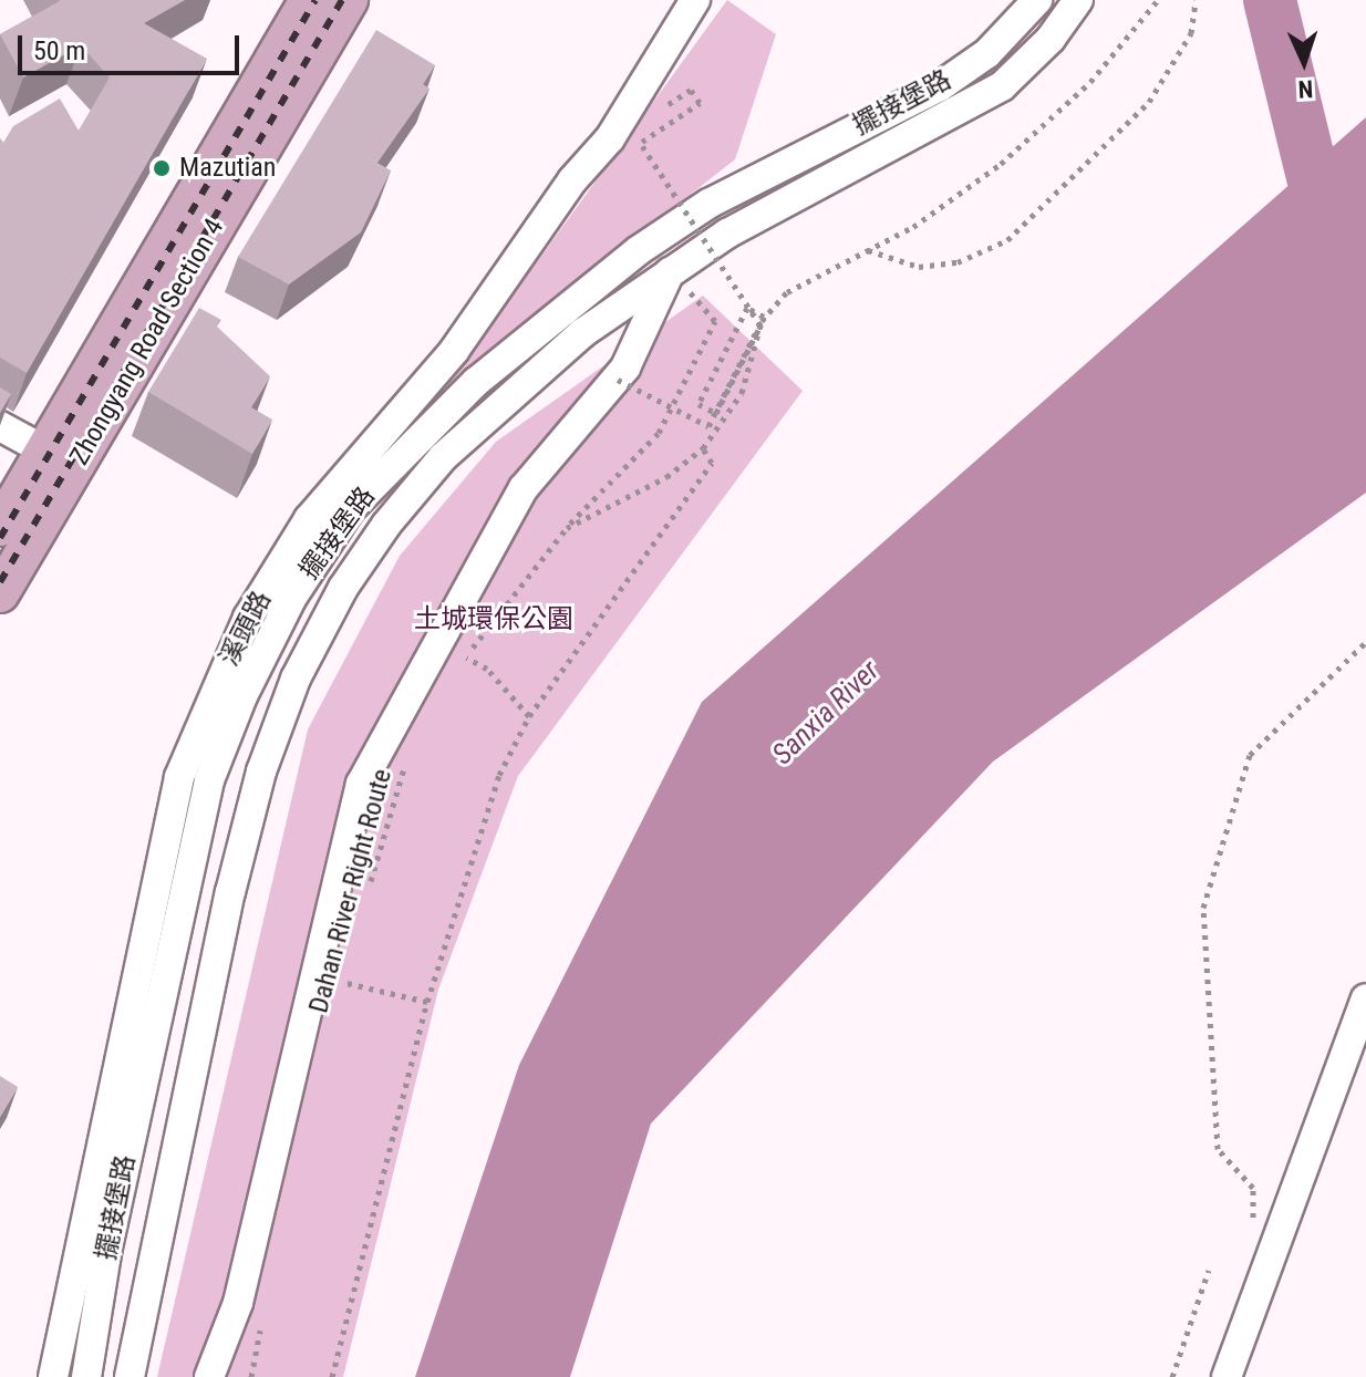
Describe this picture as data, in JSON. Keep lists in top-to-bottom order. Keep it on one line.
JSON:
{"streets":{"main road":["Zhongyang Road Section 4"],"street":["擺接堡路","溪頭路"],"path":["Dahan River Right Route"]},"water":["Sanxia River"],"parks":["土城環保公園"],"places":["Mazutian"],"scale_bar":"50 m","north":"bottom"}
